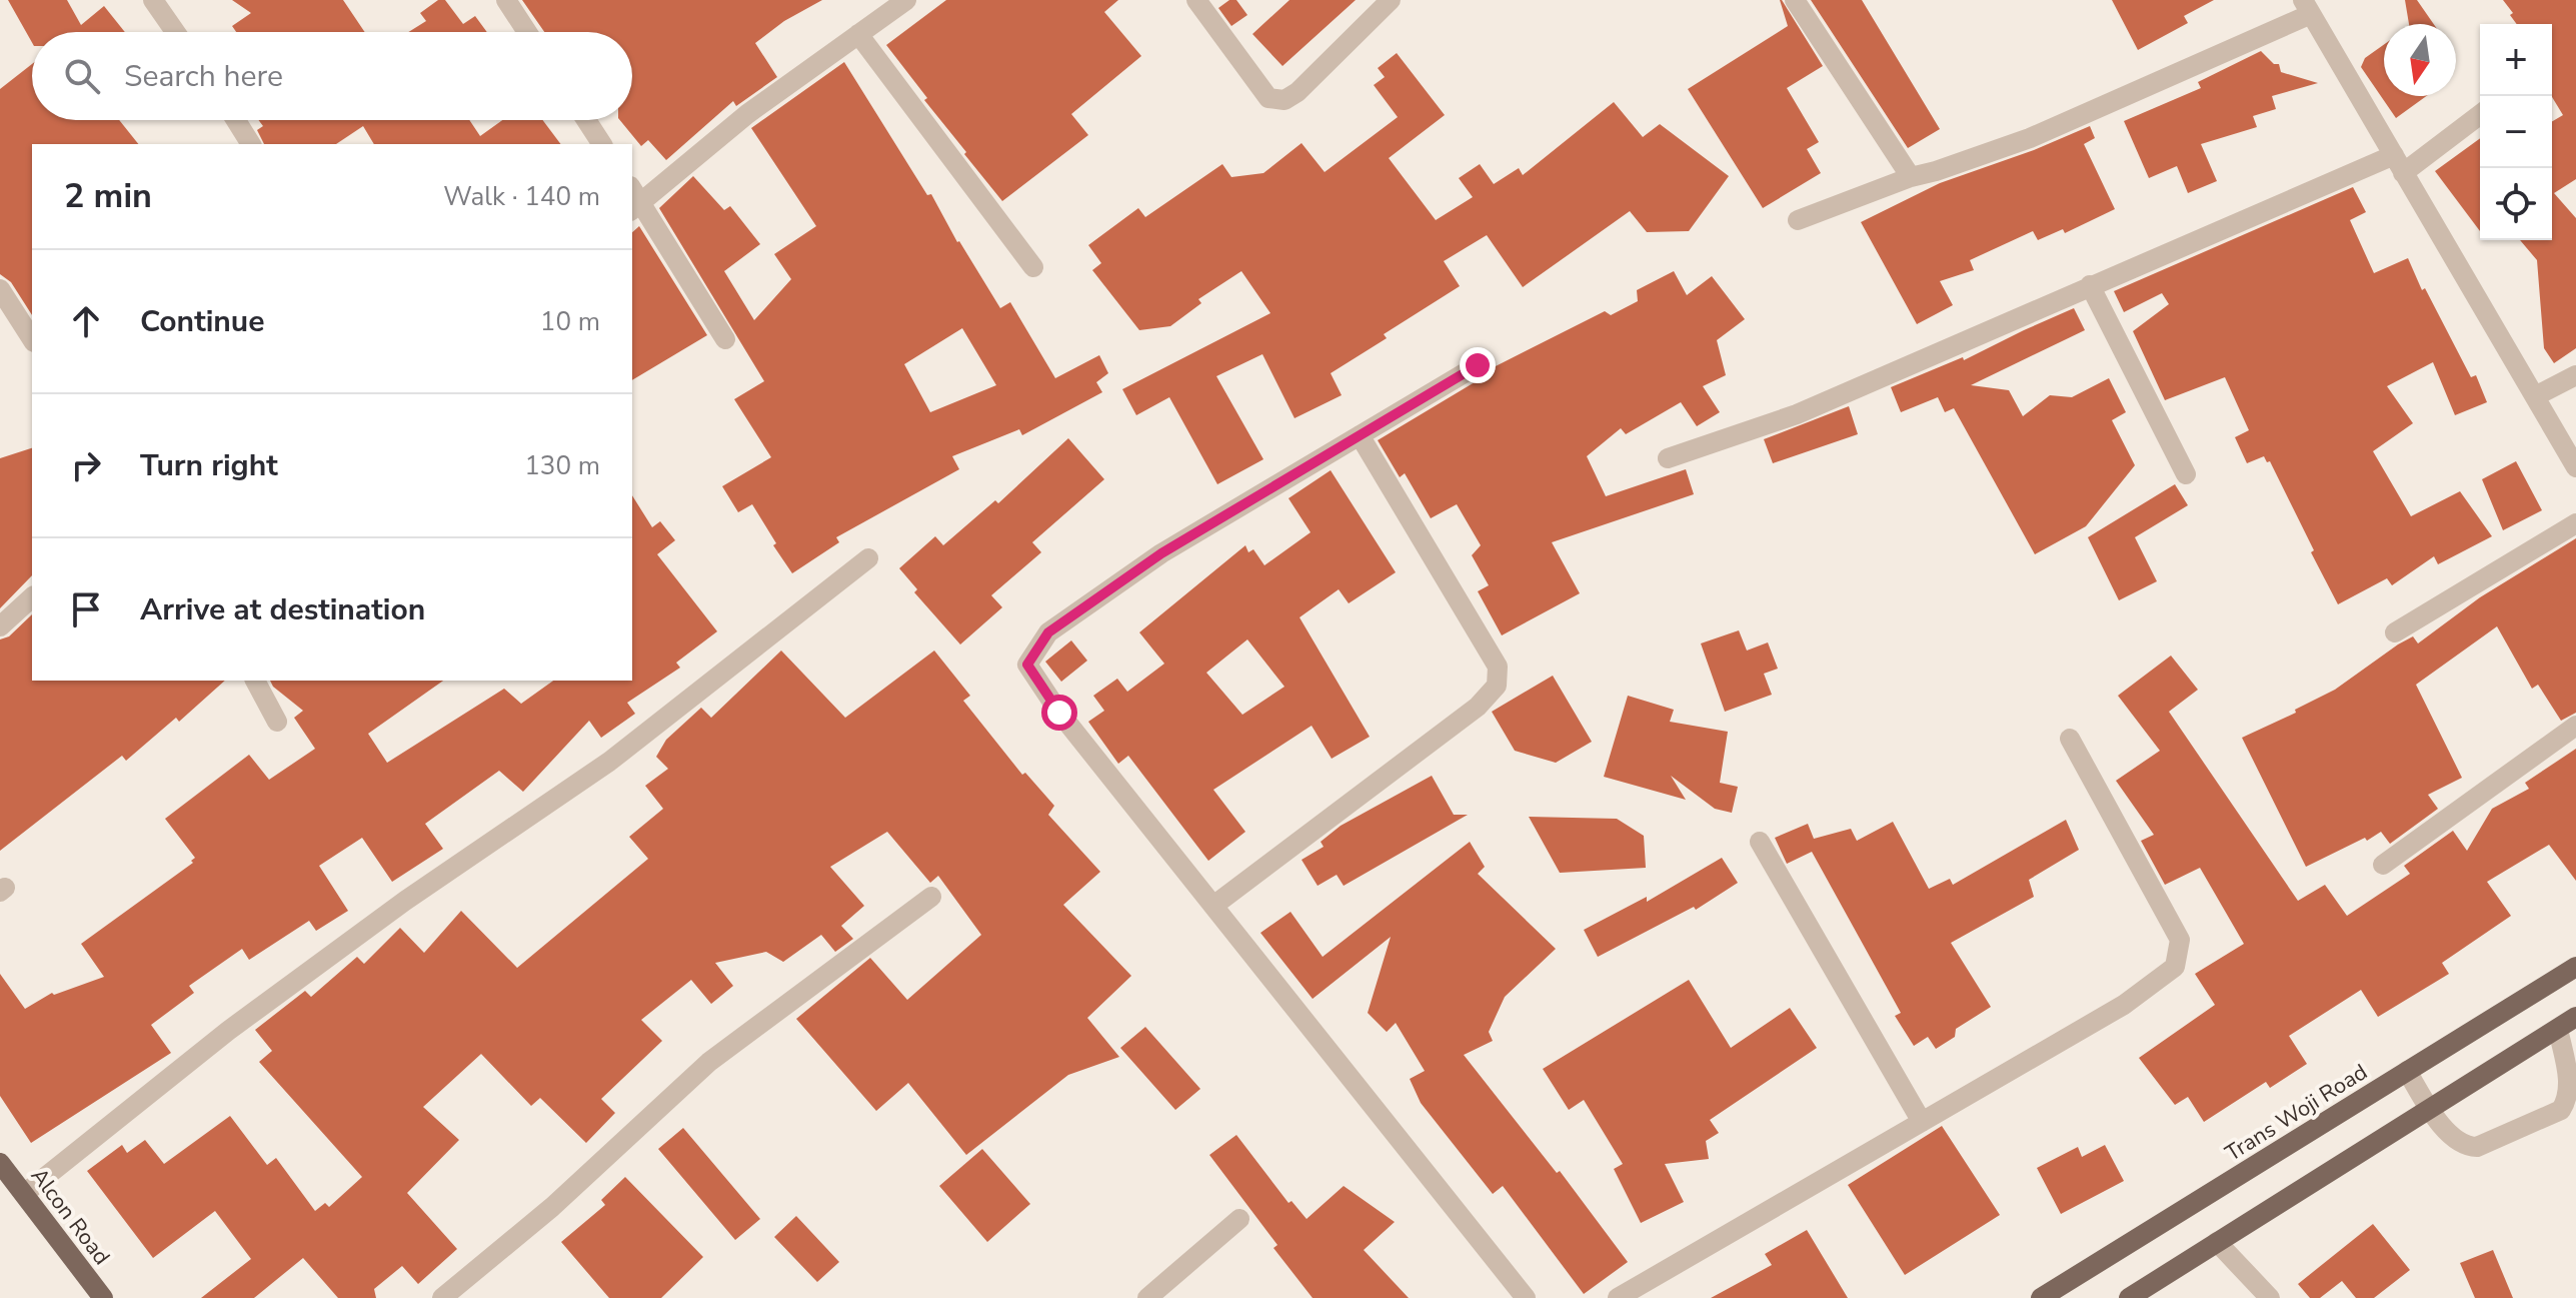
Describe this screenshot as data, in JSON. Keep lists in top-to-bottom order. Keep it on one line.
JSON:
{"streets":{"main road":["Trans Woji Road","Alcon Road"]},"north":"bottom","page":{"map_buttons":["+","−"],"search":"Search here","heading":["2 min","Walk · 140 m"],"list":[["Continue","10 m"],["Turn right","130 m"],"Arrive at destination"]}}
